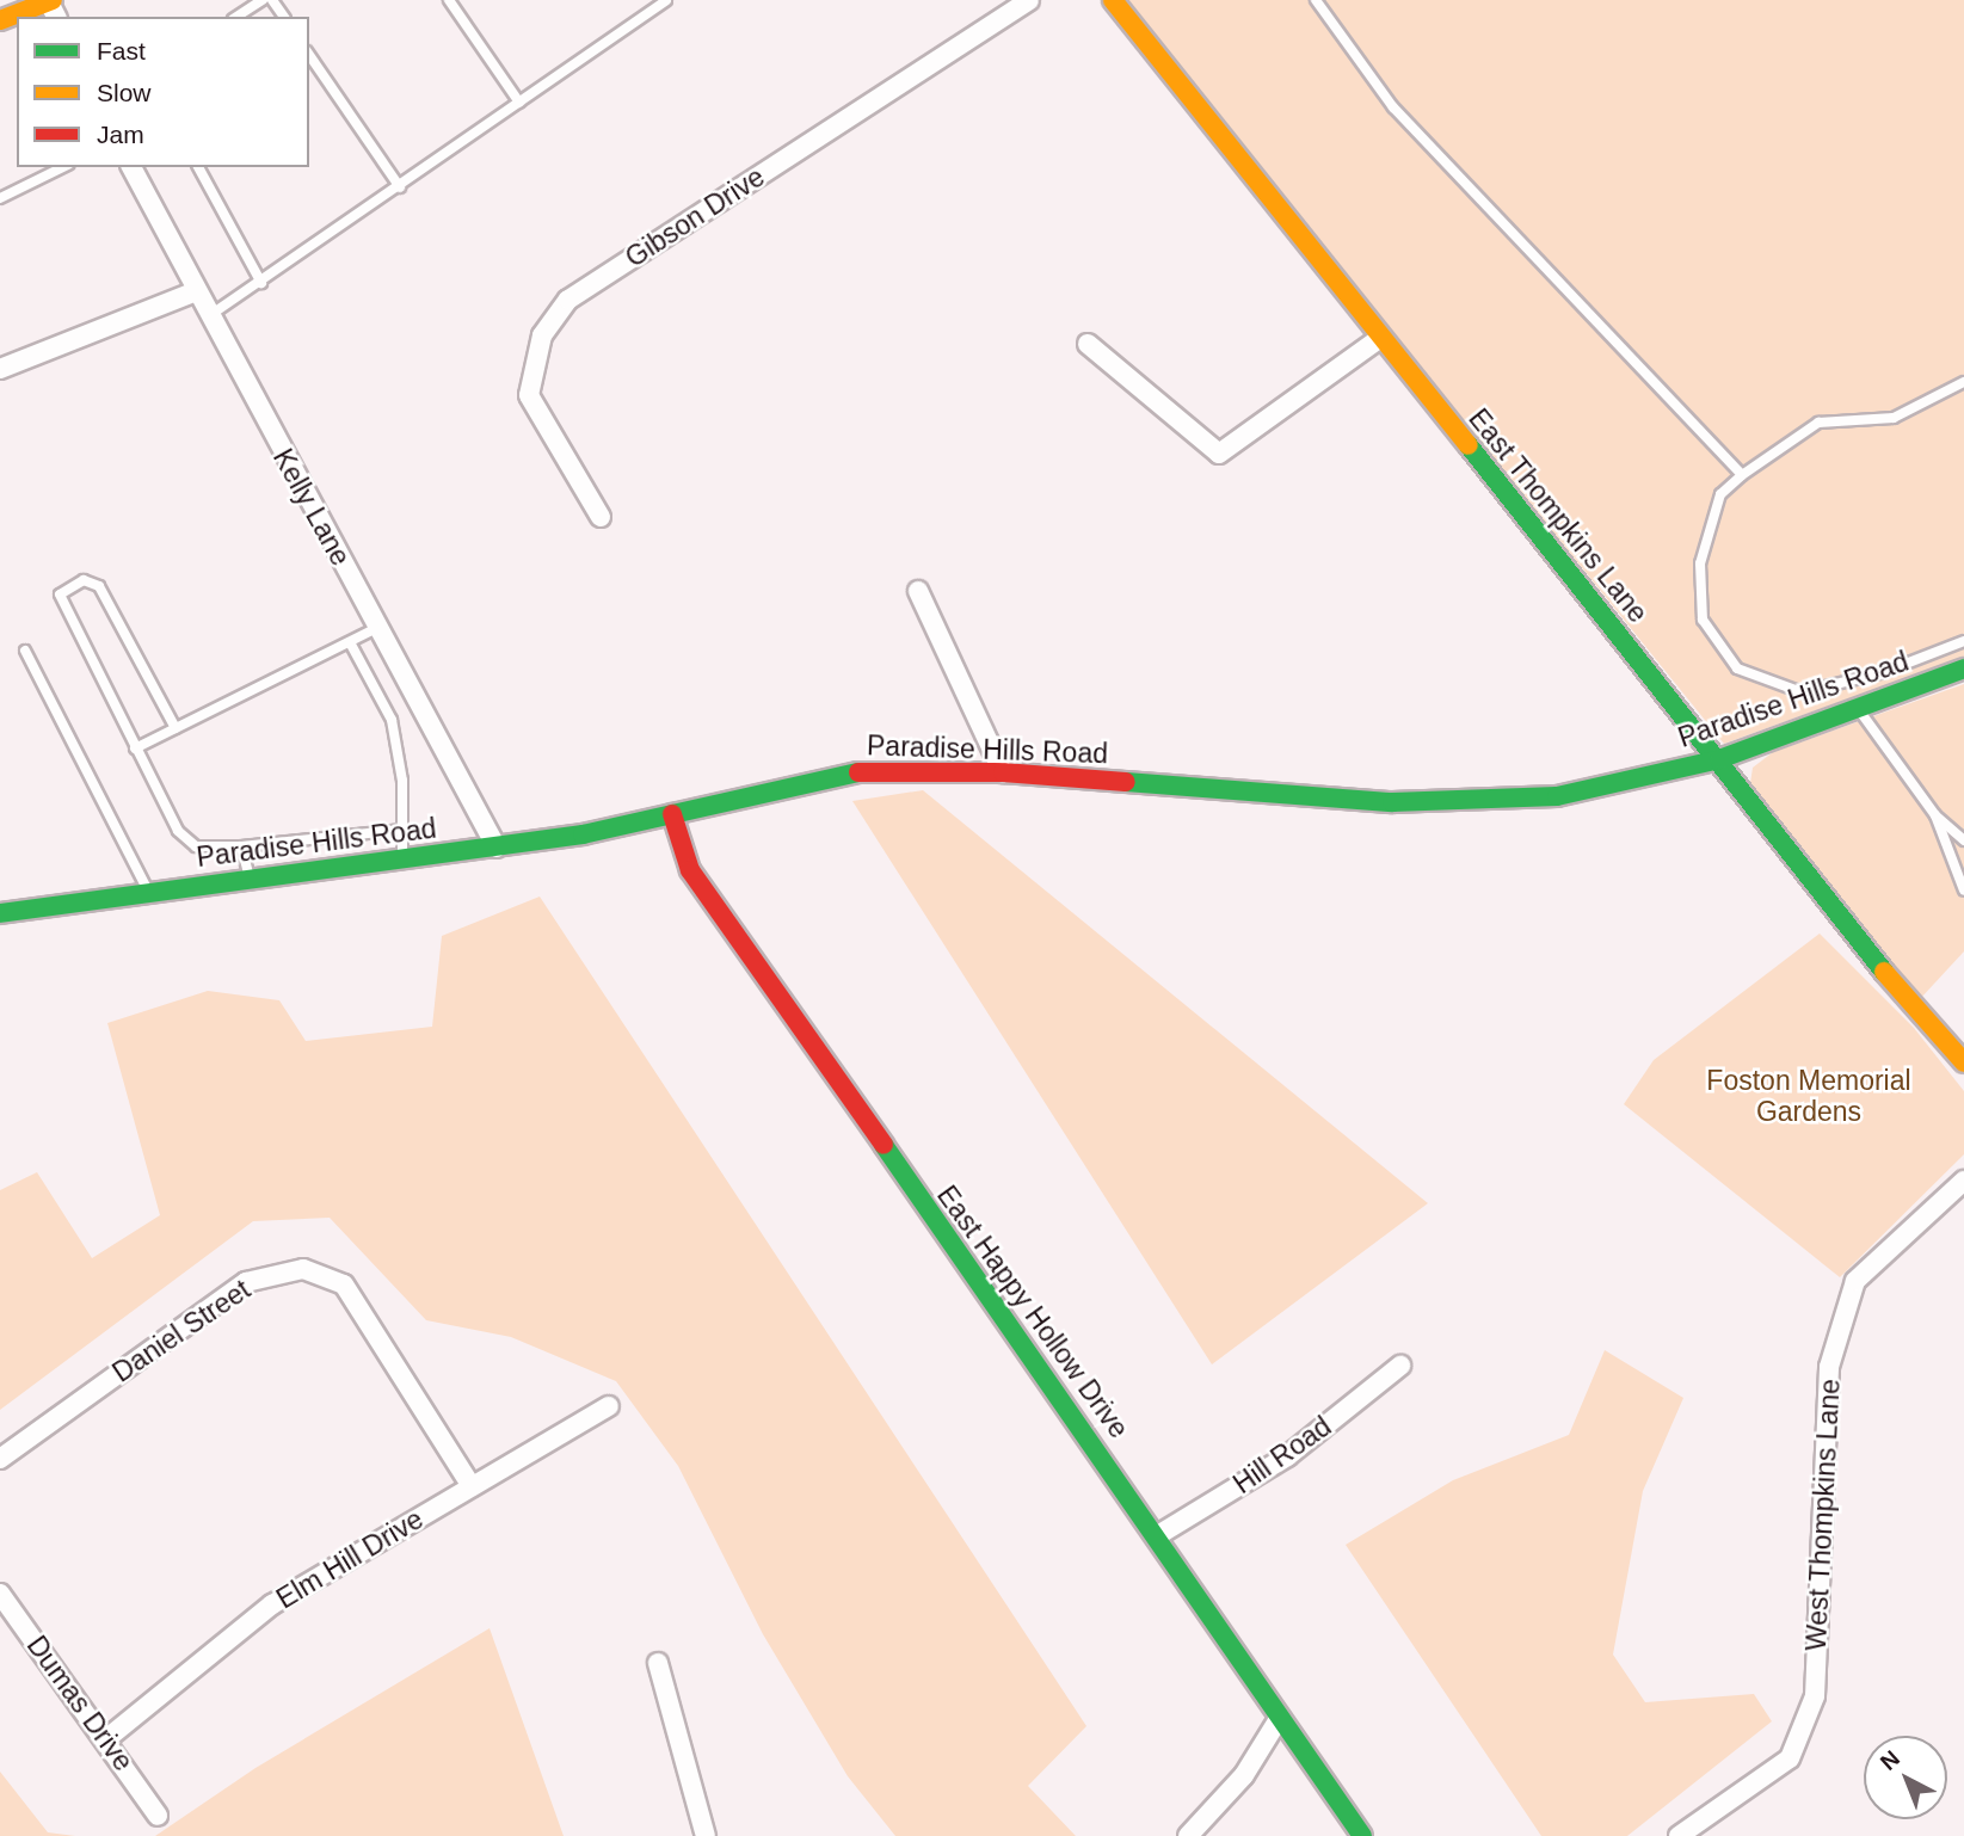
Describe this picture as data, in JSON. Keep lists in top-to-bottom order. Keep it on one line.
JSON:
{"streets":{"street":["Gibson Drive","Kelly Lane","East Thompkins Lane","Paradise Hills Road","East Happy Hollow Drive","Daniel Street","Hill Road","West Thompkins Lane","Elm Hill Drive","Dumas Drive"]},"crossings":[["Kelly Lane","Paradise Hills Road"],["East Thompkins Lane","Paradise Hills Road"],["Paradise Hills Road","East Happy Hollow Drive"],["East Happy Hollow Drive","Hill Road"],["Daniel Street","Elm Hill Drive"],["Elm Hill Drive","Dumas Drive"]],"parks":["Foston Memorial Gardens"],"legend":["Fast","Slow","Jam"],"north":"top left"}
